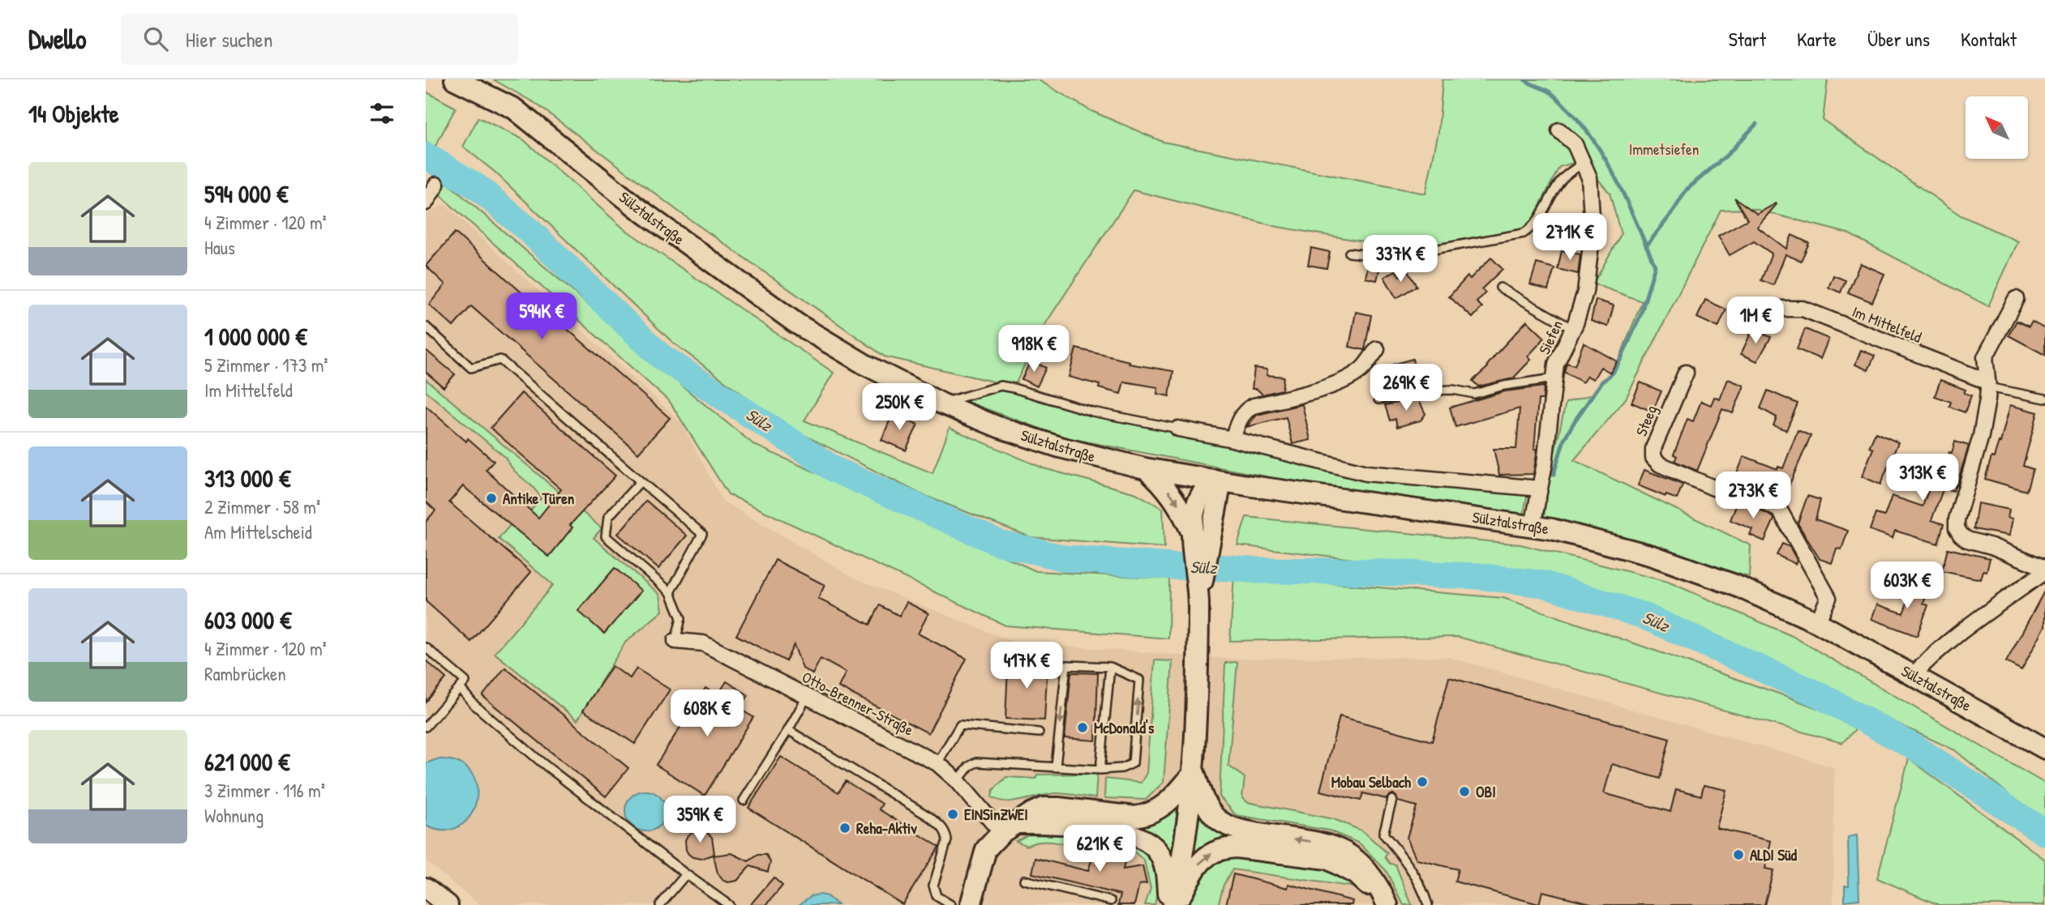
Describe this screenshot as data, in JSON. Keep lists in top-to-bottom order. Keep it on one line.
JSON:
{"streets":{"main road":["Sülztalstraße"],"street":["Im Mittelfeld","Siefen","Steeg","Otto-Brenner-Straße"]},"crossings":[["Sülztalstraße","Siefen"],["Sülztalstraße","Steeg"]],"water":["Sülz"],"parks":["Immetsiefen"],"places":["Antike Türen","McDonald's","Mobau Selbach","OBI","EINSinZWEI","Reha-Aktiv","ALDI Süd"],"north":"top left","page":{"header":"Dwello","search":"Hier suchen","nav":["Start","Karte","Über uns","Kontakt"],"heading":"14 Objekte","list":[{"name":"594 000 €","note":"4 Zimmer · 120 m² · Haus"},{"name":"1 000 000 €","note":"5 Zimmer · 173 m² · Im Mittelfeld"},{"name":"313 000 €","note":"2 Zimmer · 58 m² · Am Mittelscheid"},{"name":"603 000 €","note":"4 Zimmer · 120 m² · Rambrücken"},{"name":"621 000 €","note":"3 Zimmer · 116 m² · Wohnung"}],"price":["271K €","337K €","594K €","1M €","918K €","269K €","250K €","313K €","273K €","603K €","417K €","608K €","359K €","621K €"]}}
